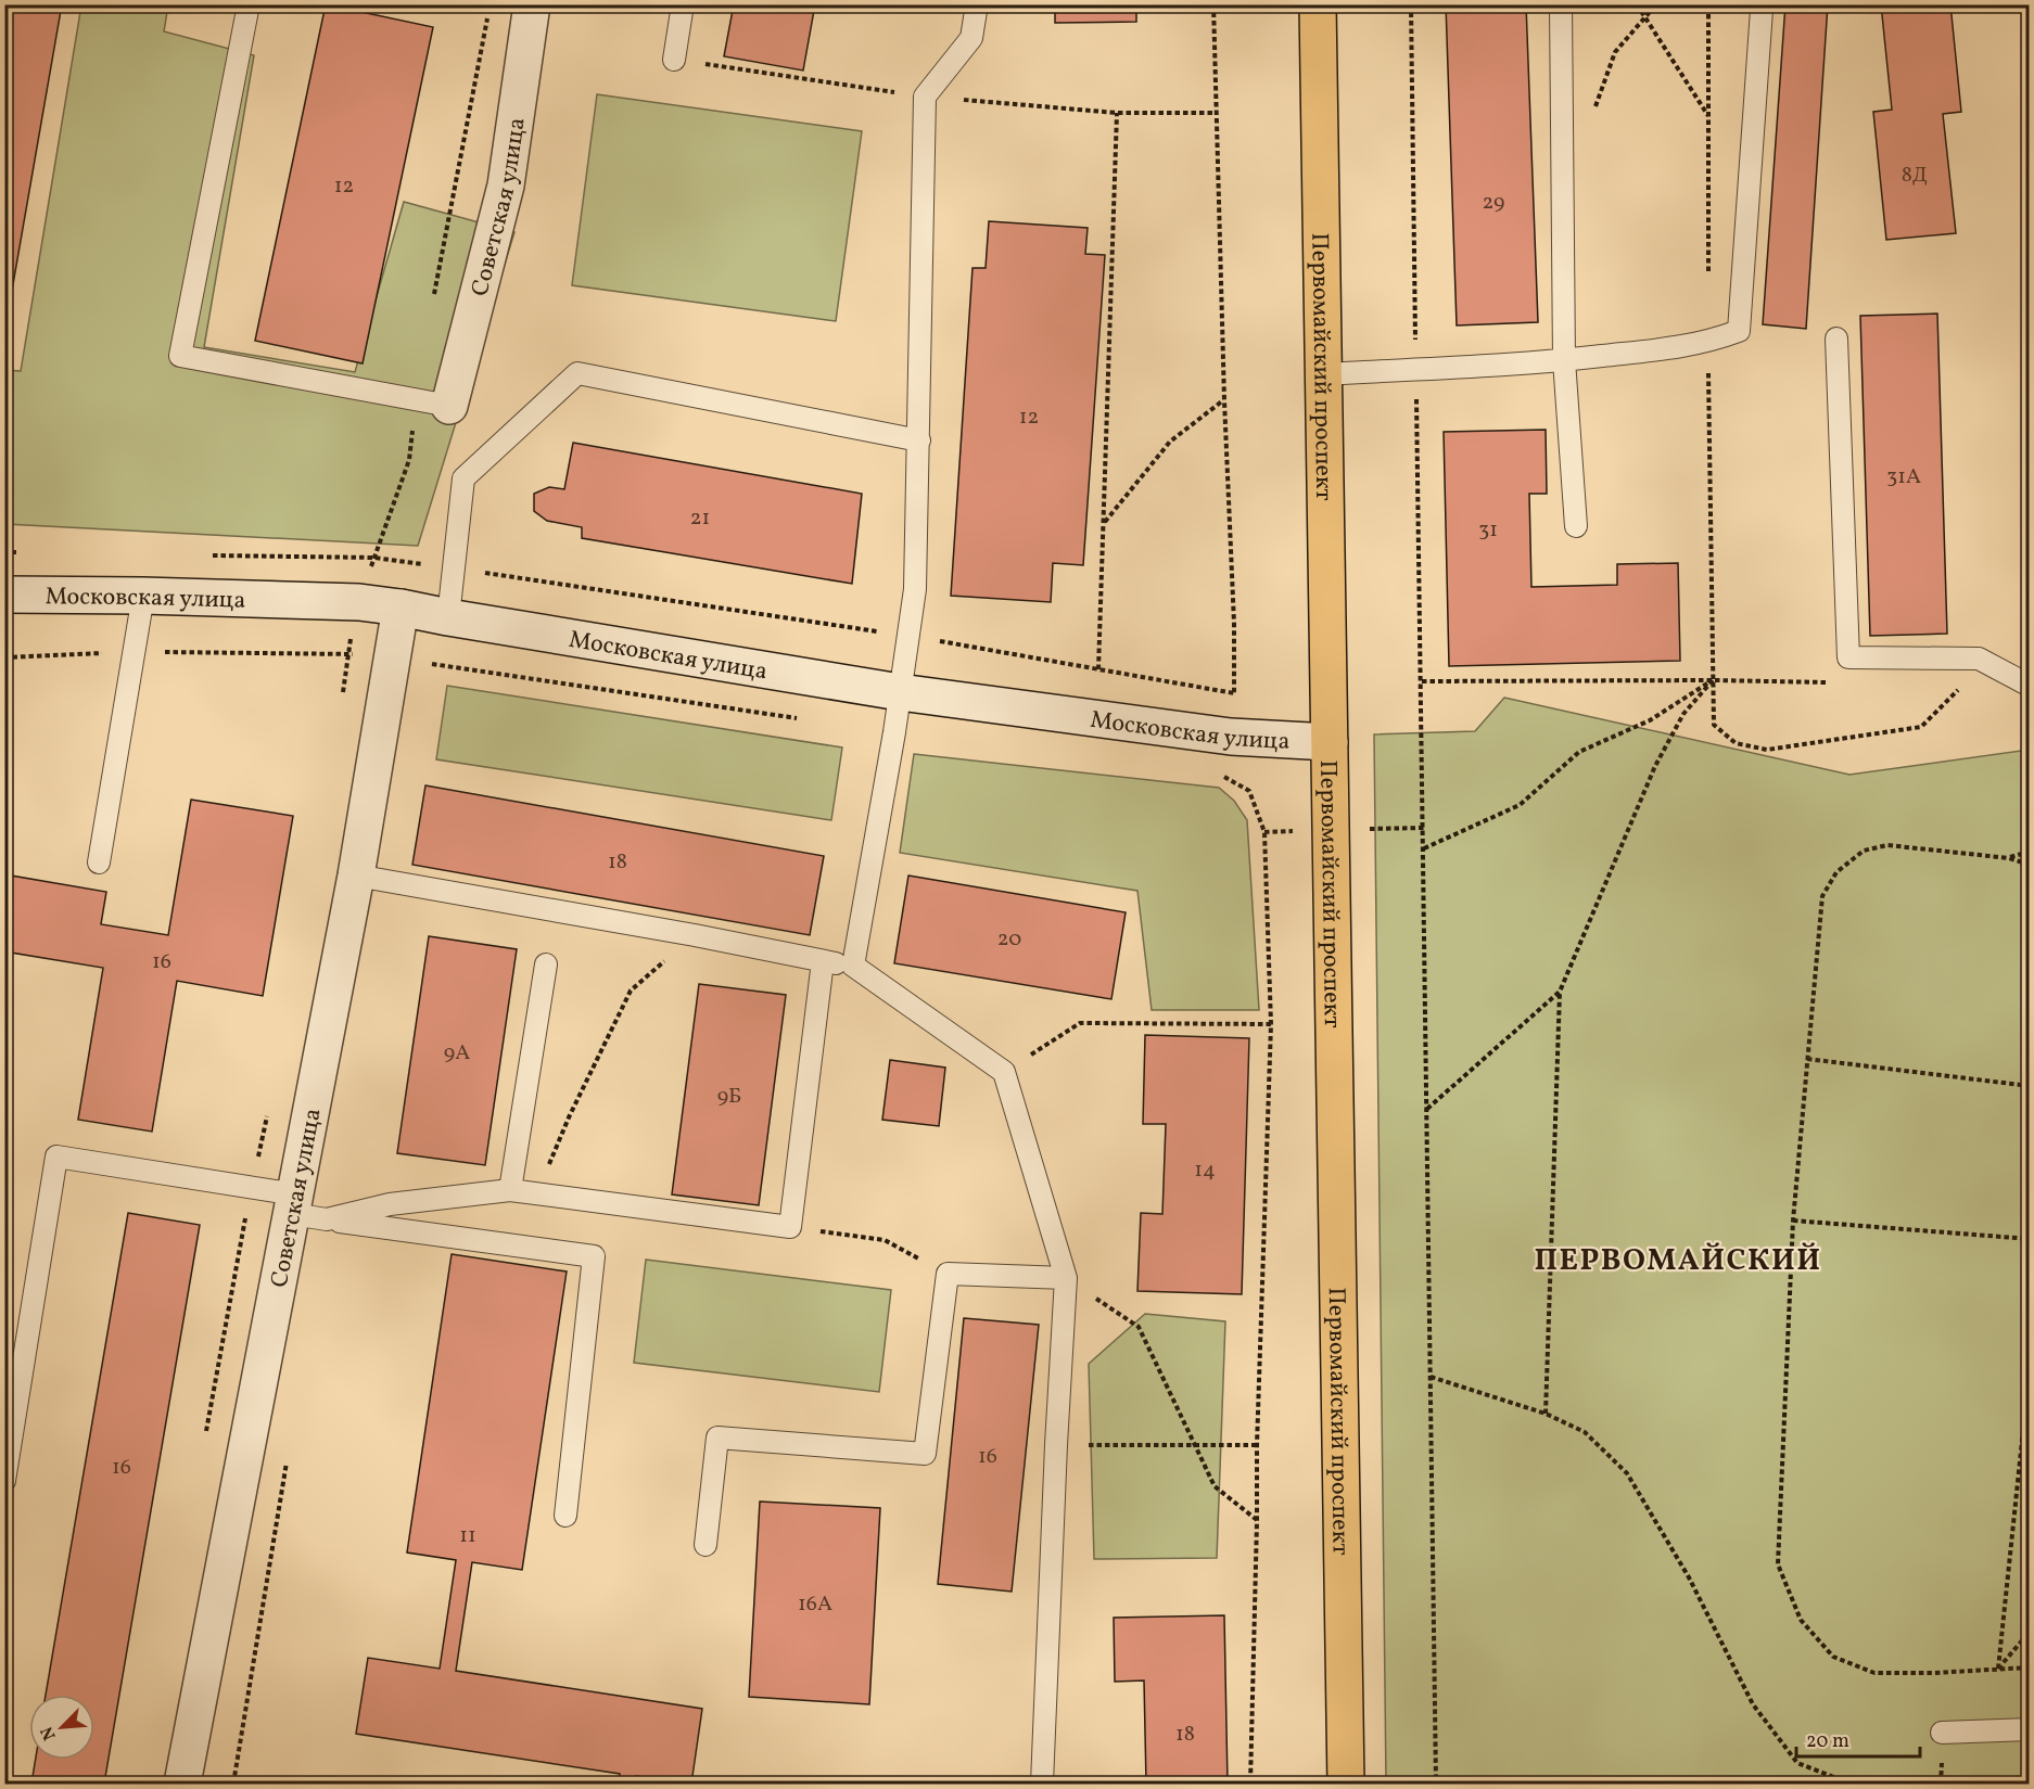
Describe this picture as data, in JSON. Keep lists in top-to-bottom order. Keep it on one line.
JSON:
{"streets":{"main road":["Первомайский проспект"],"street":["Советская улица","Московская улица"]},"crossings":[["Советская улица","Московская улица"],["Первомайский проспект","Московская улица"]],"districts":["ПЕРВОМАЙСКИЙ"],"house_numbers":["8Д","12","29","12","31А","21","31","18","20","16","9А","9Б","14","16","16","11","16А","18"],"scale_bar":"20 m","north":"bottom left"}
